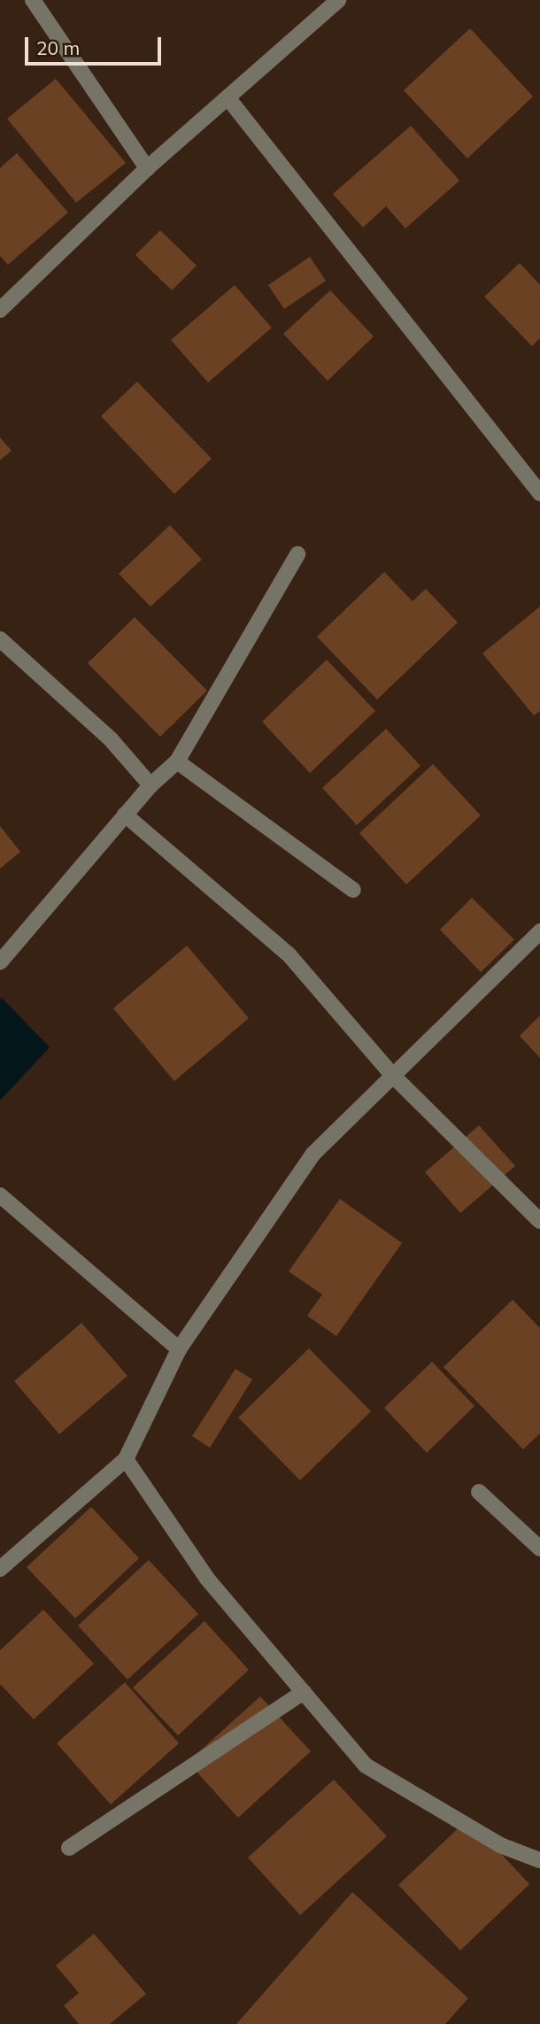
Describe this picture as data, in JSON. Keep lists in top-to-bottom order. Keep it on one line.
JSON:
{"scale_bar":"20 m"}
